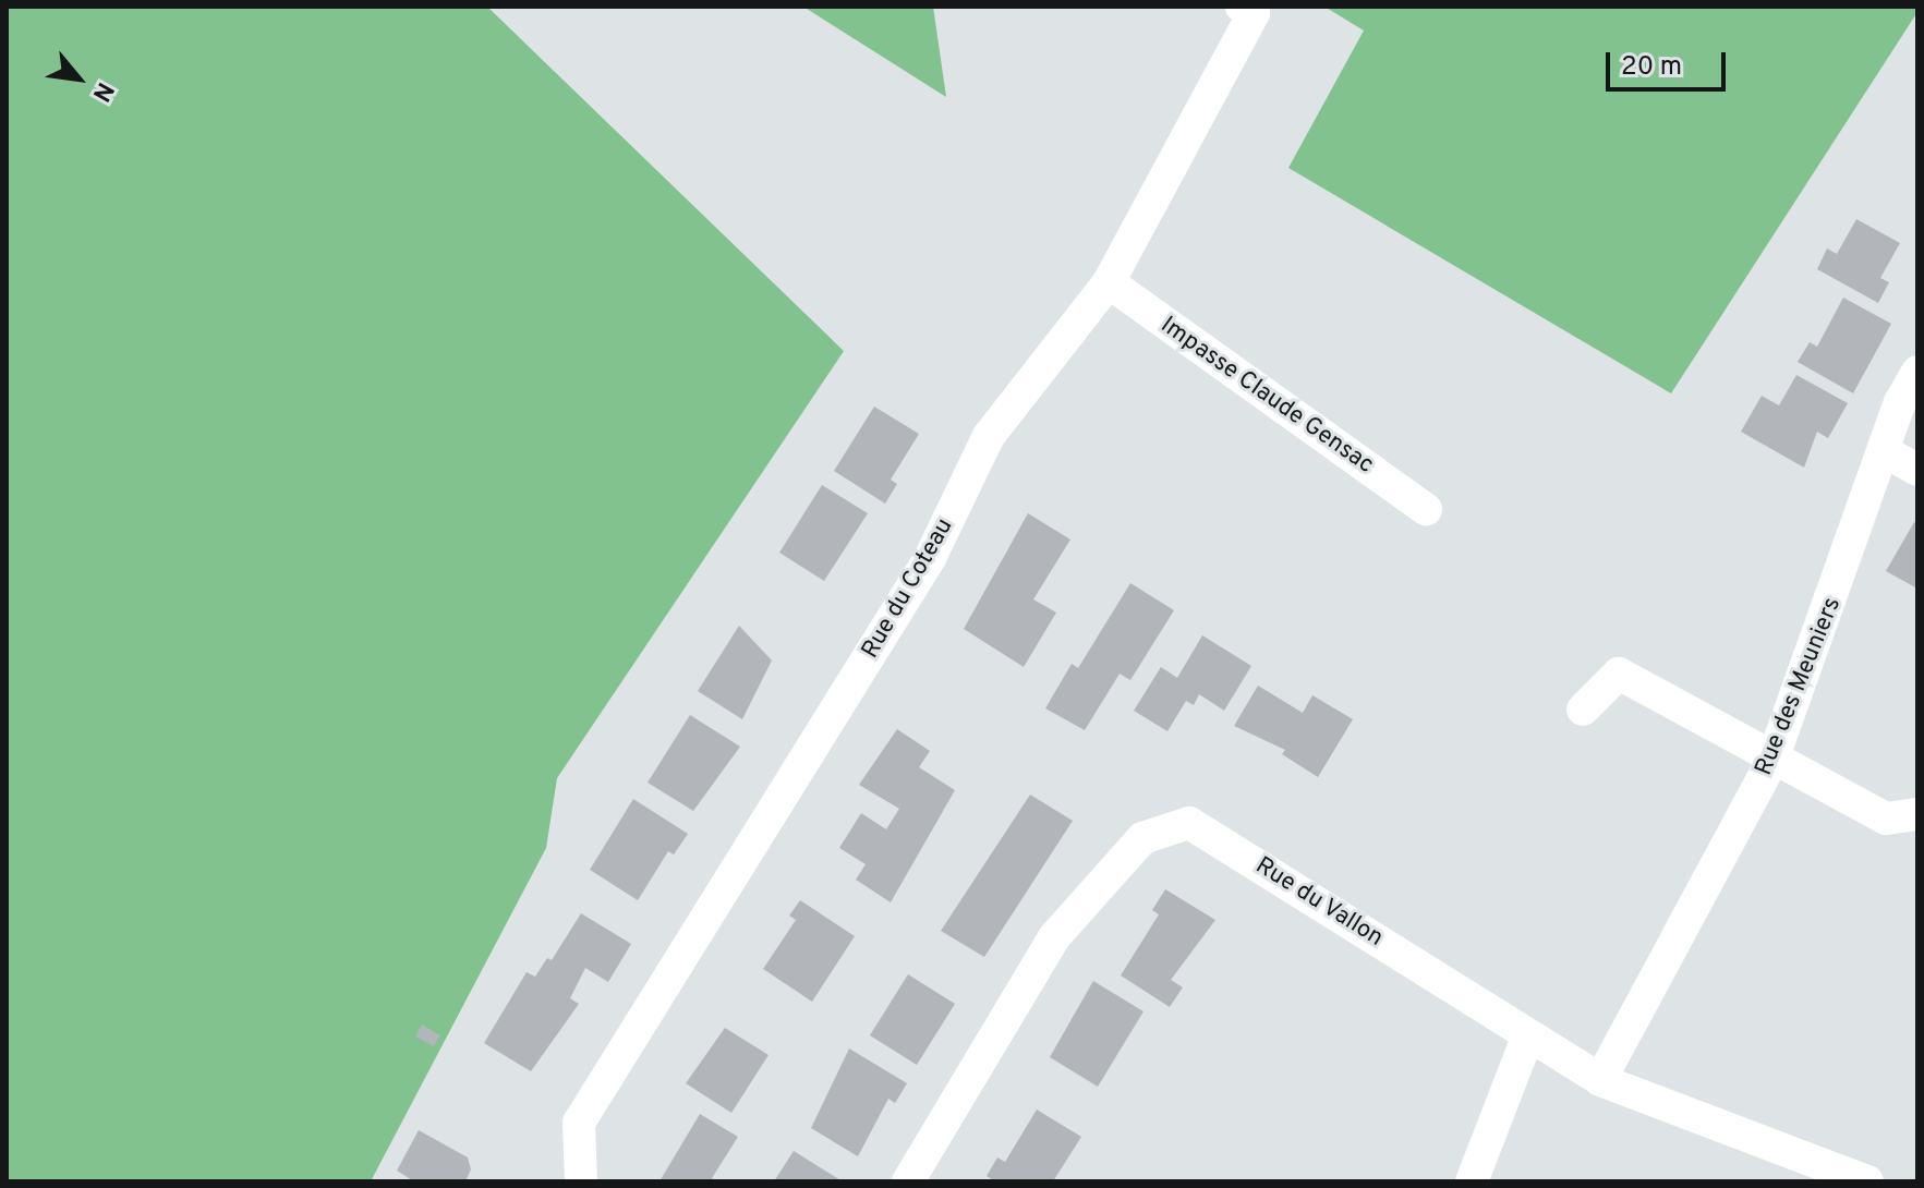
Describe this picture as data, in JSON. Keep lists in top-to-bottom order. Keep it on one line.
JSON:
{"streets":{"street":["Impasse Claude Gensac","Rue du Coteau","Rue des Meuniers","Rue du Vallon"]},"crossings":[["Impasse Claude Gensac","Rue du Coteau"],["Rue des Meuniers","Rue du Vallon"]],"scale_bar":"20 m","north":"bottom right"}
